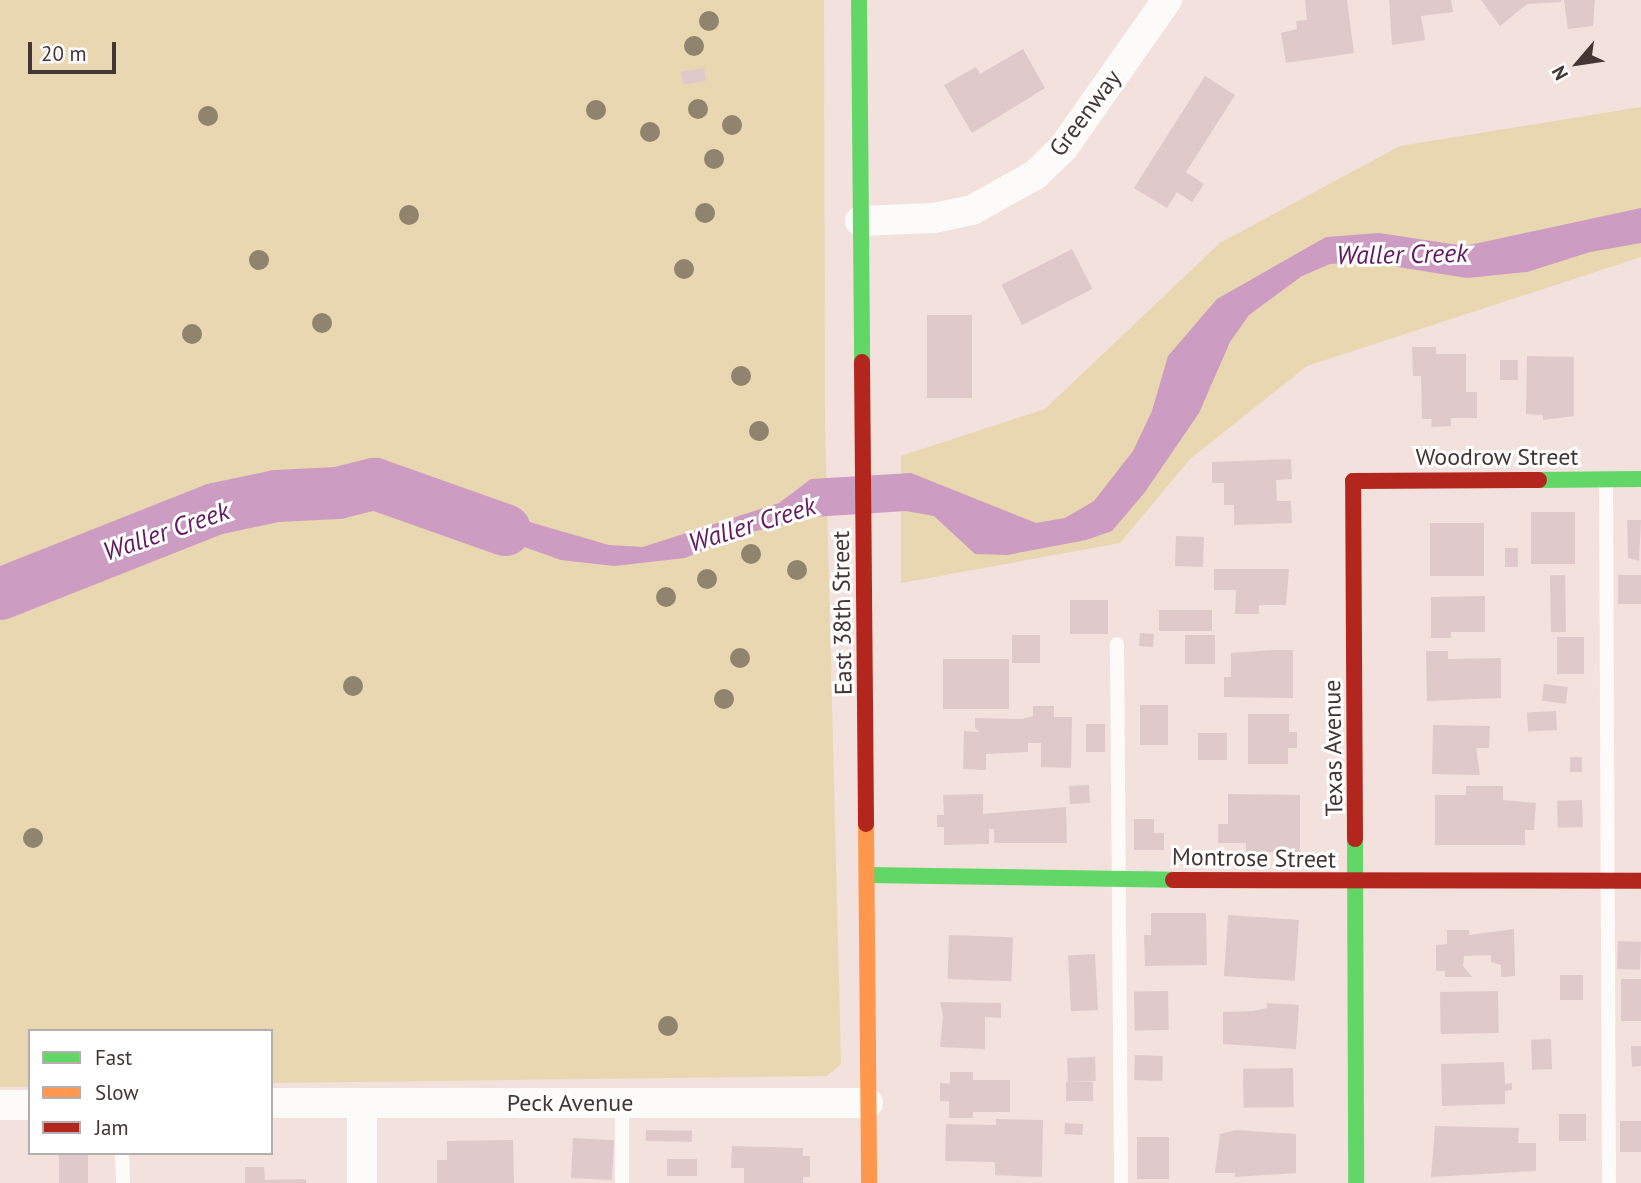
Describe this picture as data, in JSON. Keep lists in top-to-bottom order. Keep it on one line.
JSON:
{"streets":{"street":["Greenway","Woodrow Street","East 38th Street","Texas Avenue","Montrose Street","Peck Avenue"]},"crossings":[["Greenway","East 38th Street"],["Woodrow Street","Texas Avenue"],["East 38th Street","Montrose Street"],["East 38th Street","Peck Avenue"],["Texas Avenue","Montrose Street"]],"water":["Waller Creek"],"legend":["Fast","Slow","Jam"],"scale_bar":"20 m","north":"bottom left"}
